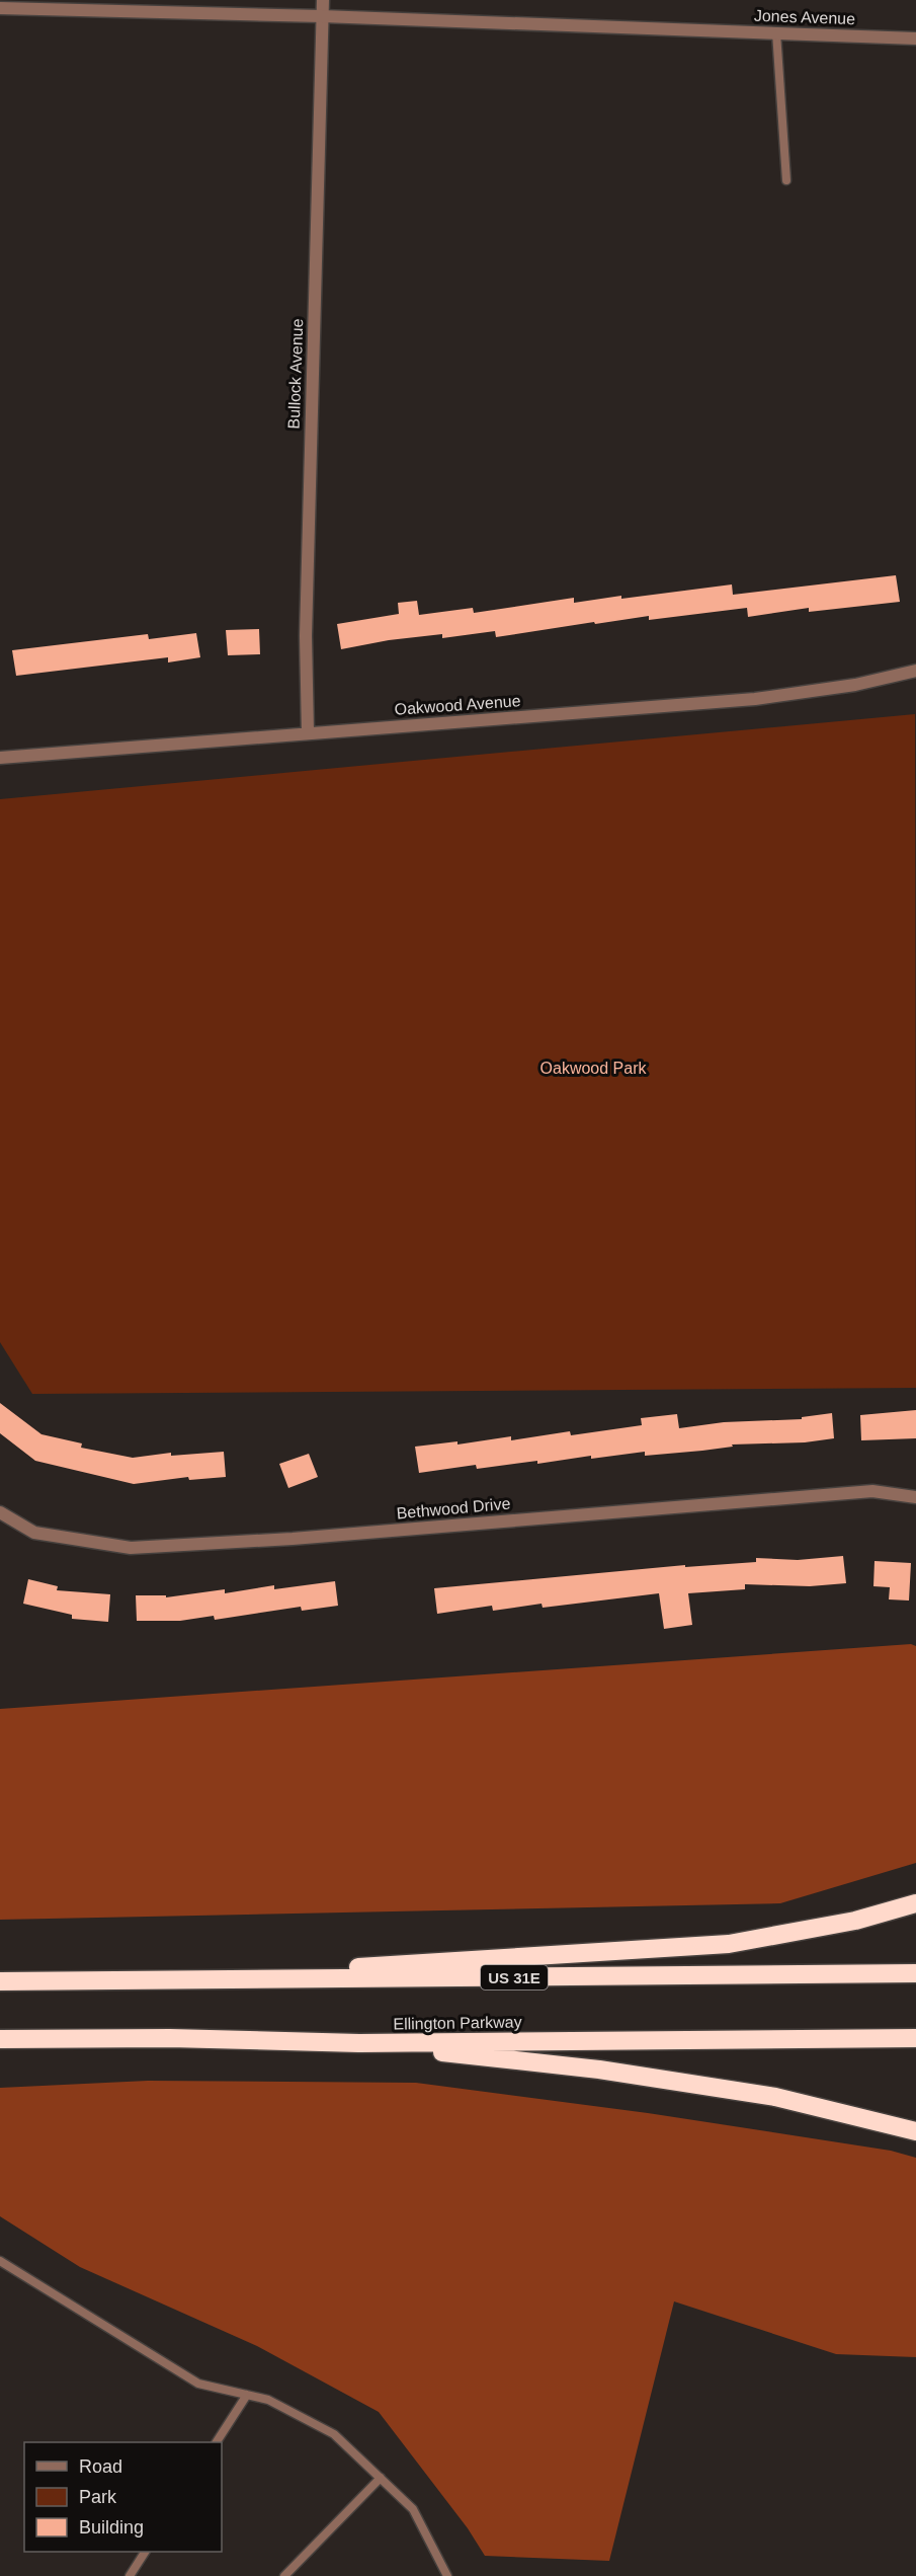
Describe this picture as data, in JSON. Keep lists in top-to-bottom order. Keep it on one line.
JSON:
{"streets":{"highway":["US 31E","Ellington Parkway"],"street":["Jones Avenue","Bullock Avenue","Oakwood Avenue","Bethwood Drive"]},"crossings":[["Jones Avenue","Bullock Avenue"],["Bullock Avenue","Oakwood Avenue"]],"parks":["Oakwood Park"],"legend":["Road","Park","Building"]}
